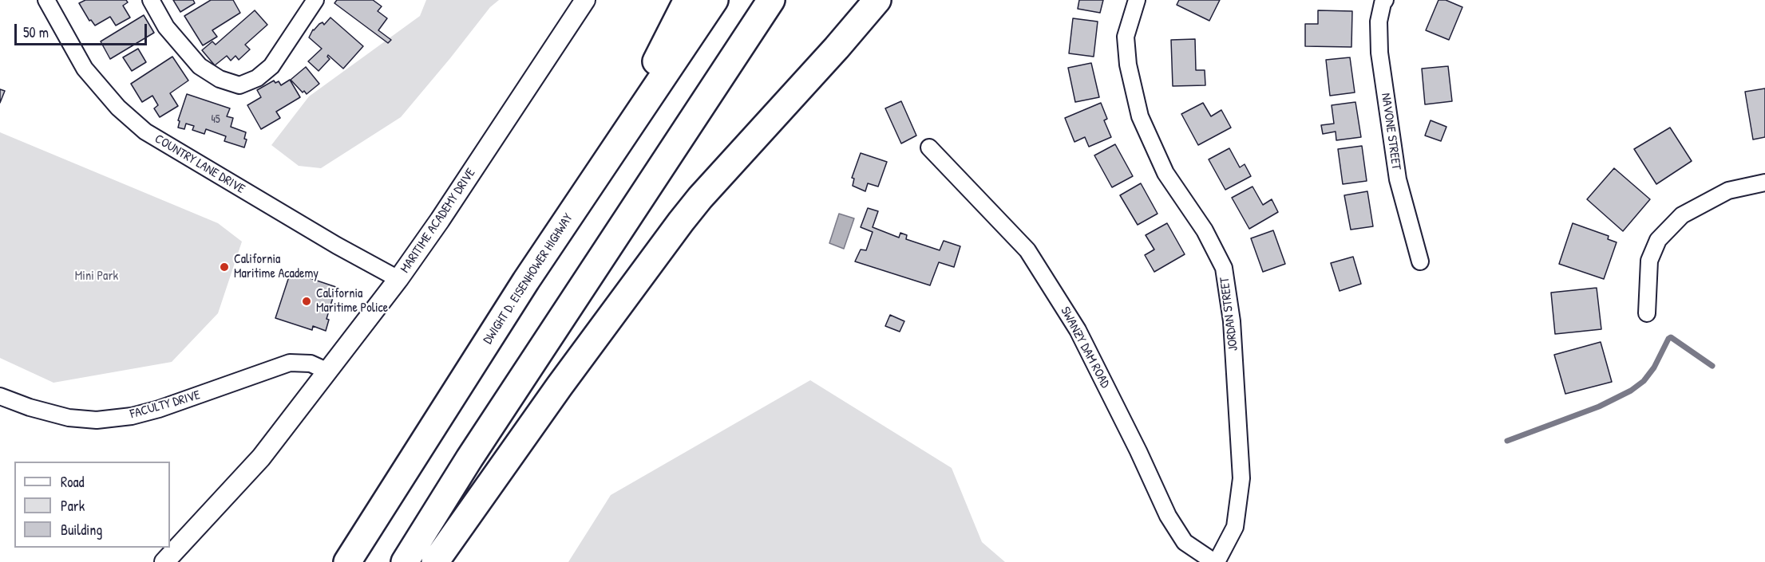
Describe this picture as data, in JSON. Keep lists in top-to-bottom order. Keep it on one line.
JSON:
{"streets":{"highway":["DWIGHT D. EISENHOWER HIGHWAY"],"street":["NAVONE STREET","COUNTRY LANE DRIVE","MARITIME ACADEMY DRIVE","JORDAN STREET","SWANZY DAM ROAD","FACULTY DRIVE"]},"crossings":[["COUNTRY LANE DRIVE","MARITIME ACADEMY DRIVE"],["MARITIME ACADEMY DRIVE","FACULTY DRIVE"],["JORDAN STREET","SWANZY DAM ROAD"]],"parks":["Mini Park"],"places":["California Maritime Academy","California Maritime Police"],"house_numbers":["45"],"legend":["Road","Park","Building"],"scale_bar":"50 m"}
